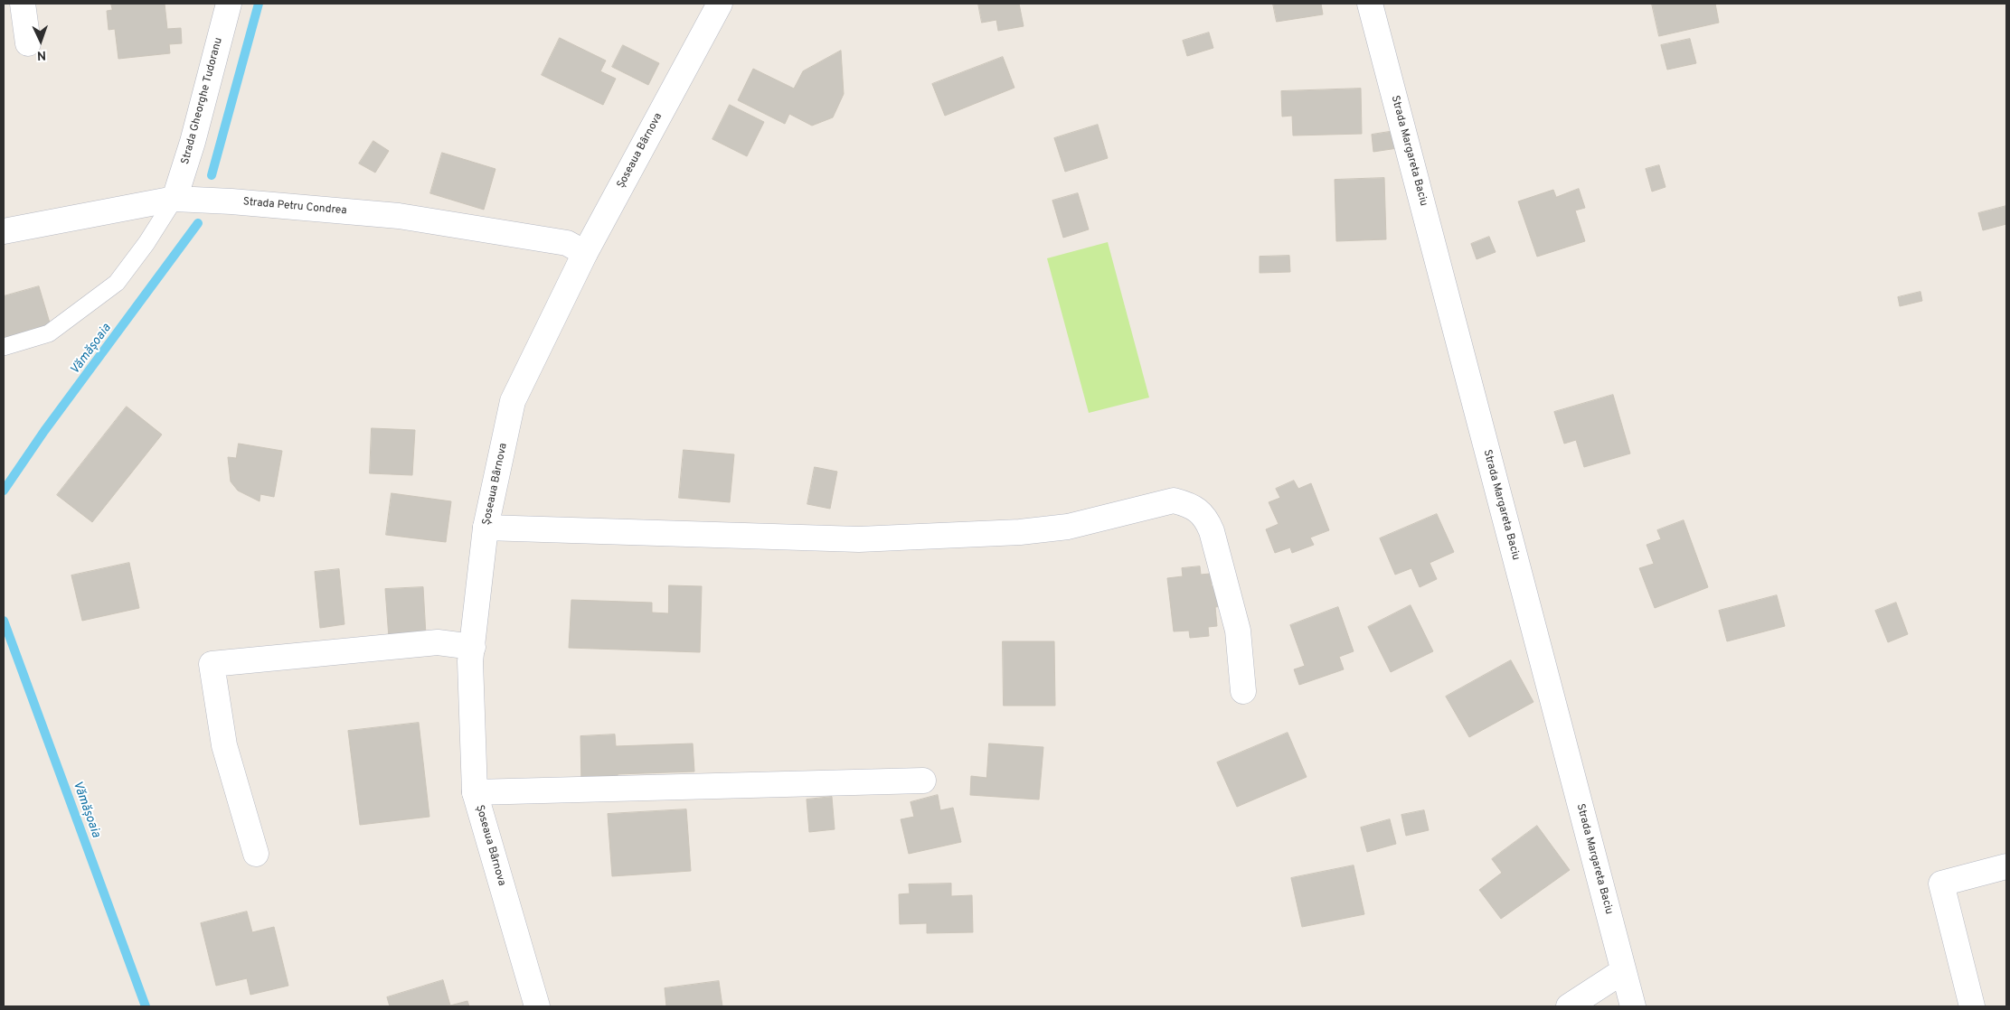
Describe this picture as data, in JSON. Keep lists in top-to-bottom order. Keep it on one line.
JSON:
{"streets":{"street":["Strada Gheorghe Tudoranu","Șoseaua Bârnova","Strada Margareta Baciu","Strada Petru Condrea"]},"crossings":[["Strada Gheorghe Tudoranu","Strada Petru Condrea"],["Șoseaua Bârnova","Strada Petru Condrea"]],"water":["Vămășoaia"],"north":"bottom"}
